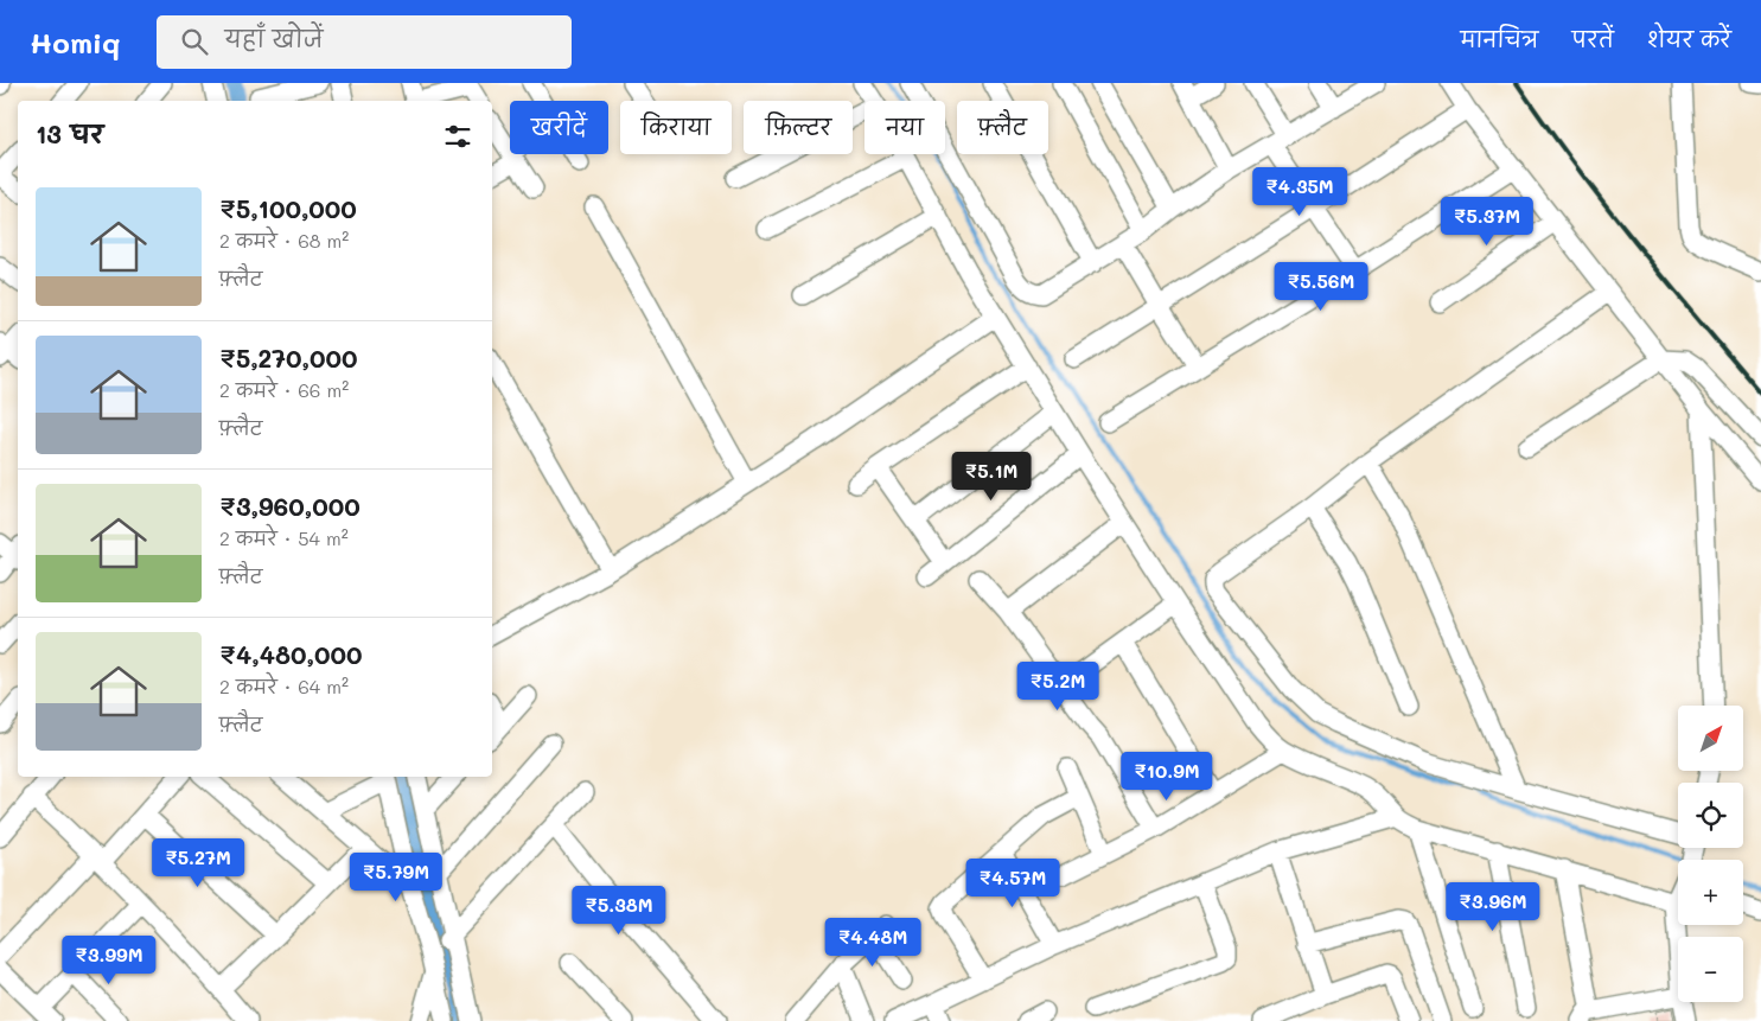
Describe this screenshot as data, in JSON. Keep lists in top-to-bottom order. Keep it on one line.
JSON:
{"north":"top right","page":{"header":"Homiq","search":"यहाँ खोजें","nav":["मानचित्र","परतें","शेयर करें"],"chip":["खरीदें","किराया","फ़िल्टर","नया","फ़्लैट"],"heading":"13 घर","price":["₹4.35M","₹5.37M","₹5.56M","₹5.1M","₹5.2M","₹10.9M","₹5.27M","₹5.79M","₹4.57M","₹3.96M","₹5.38M","₹4.48M","₹3.99M"],"list":[{"name":"₹5,100,000","note":"2 कमरे · 68 m² · फ़्लैट"},{"name":"₹5,270,000","note":"2 कमरे · 66 m² · फ़्लैट"},{"name":"₹3,960,000","note":"2 कमरे · 54 m² · फ़्लैट"},{"name":"₹4,480,000","note":"2 कमरे · 64 m² · फ़्लैट"}],"map_buttons":["+","−"]}}
